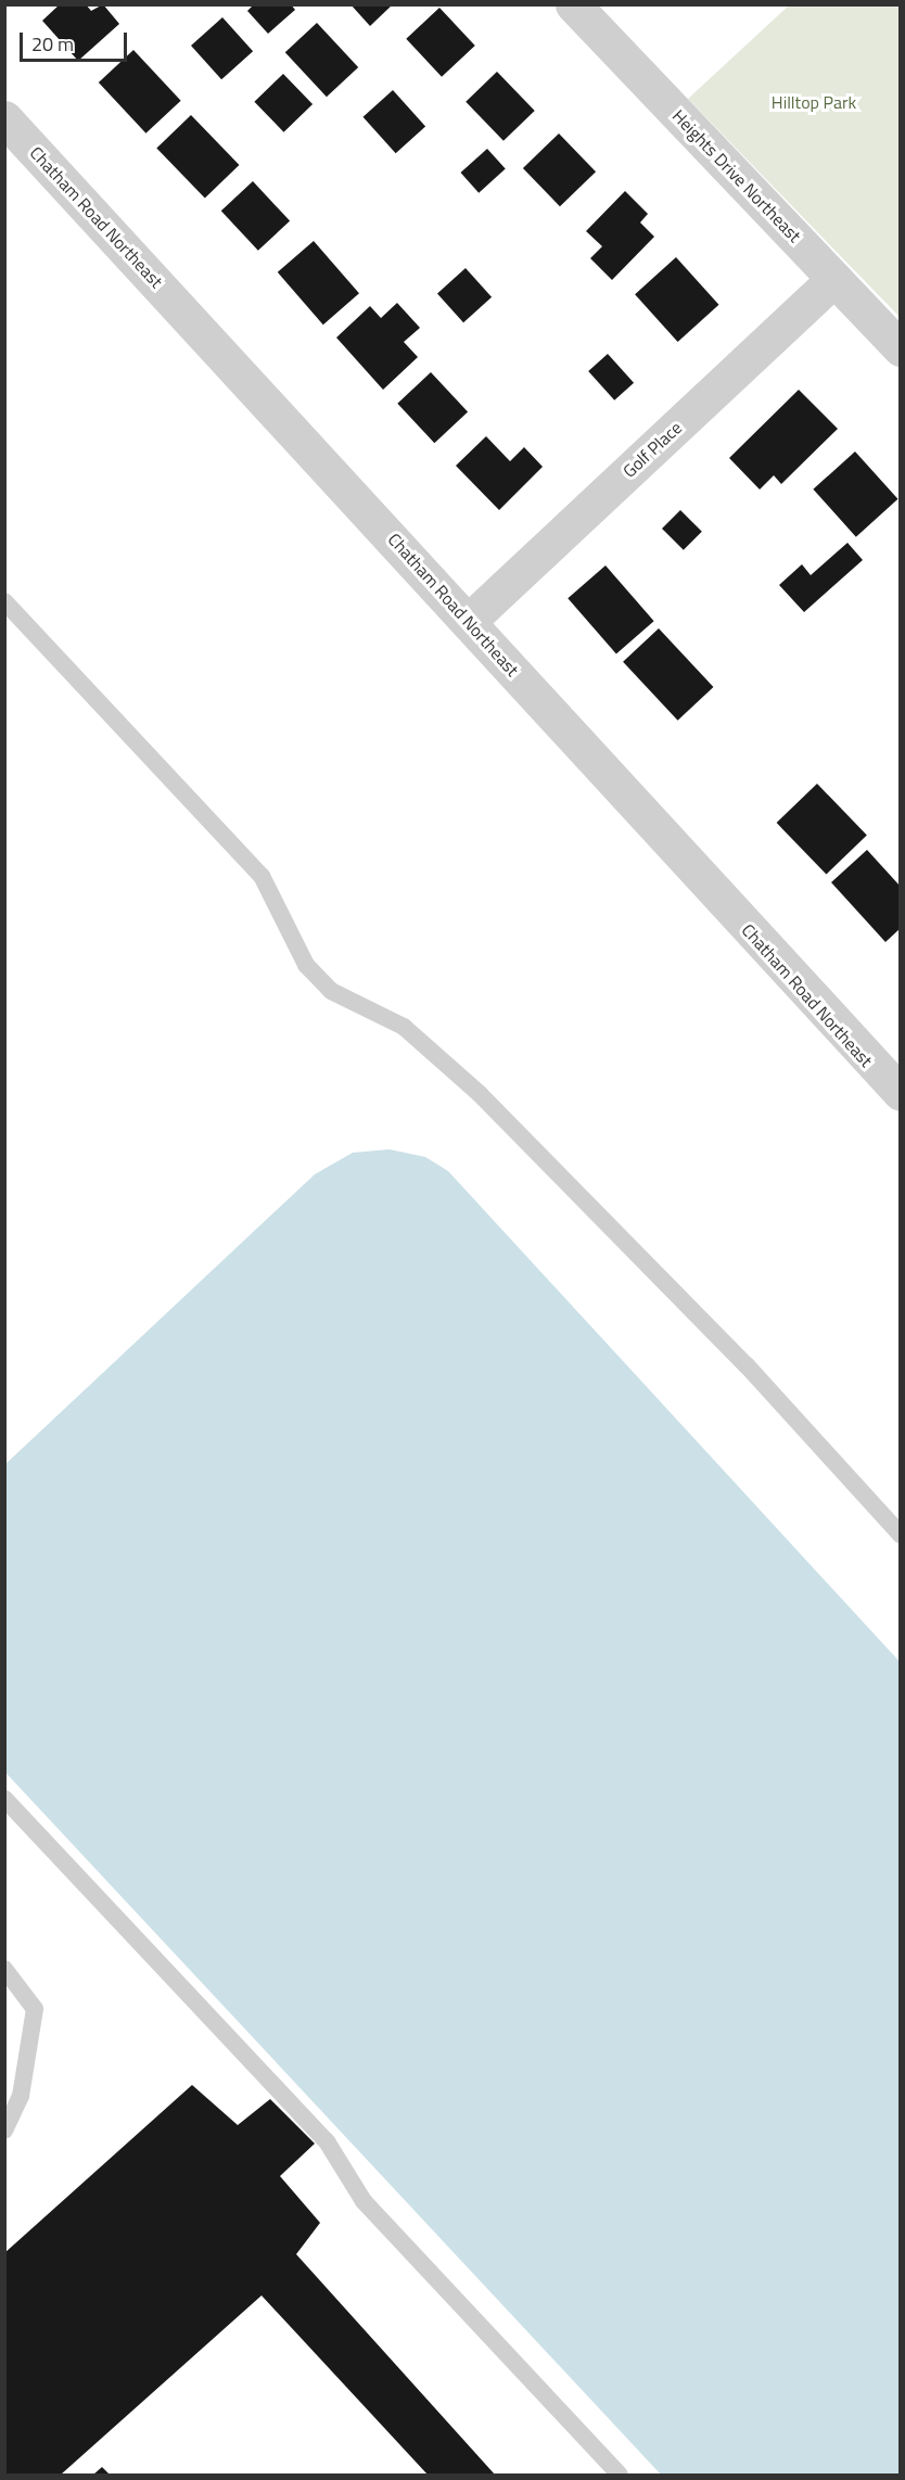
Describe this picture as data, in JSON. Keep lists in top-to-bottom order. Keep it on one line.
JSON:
{"streets":{"street":["Heights Drive Northeast","Chatham Road Northeast","Golf Place"]},"crossings":[["Heights Drive Northeast","Golf Place"],["Chatham Road Northeast","Golf Place"]],"parks":["Hilltop Park"],"scale_bar":"20 m"}
